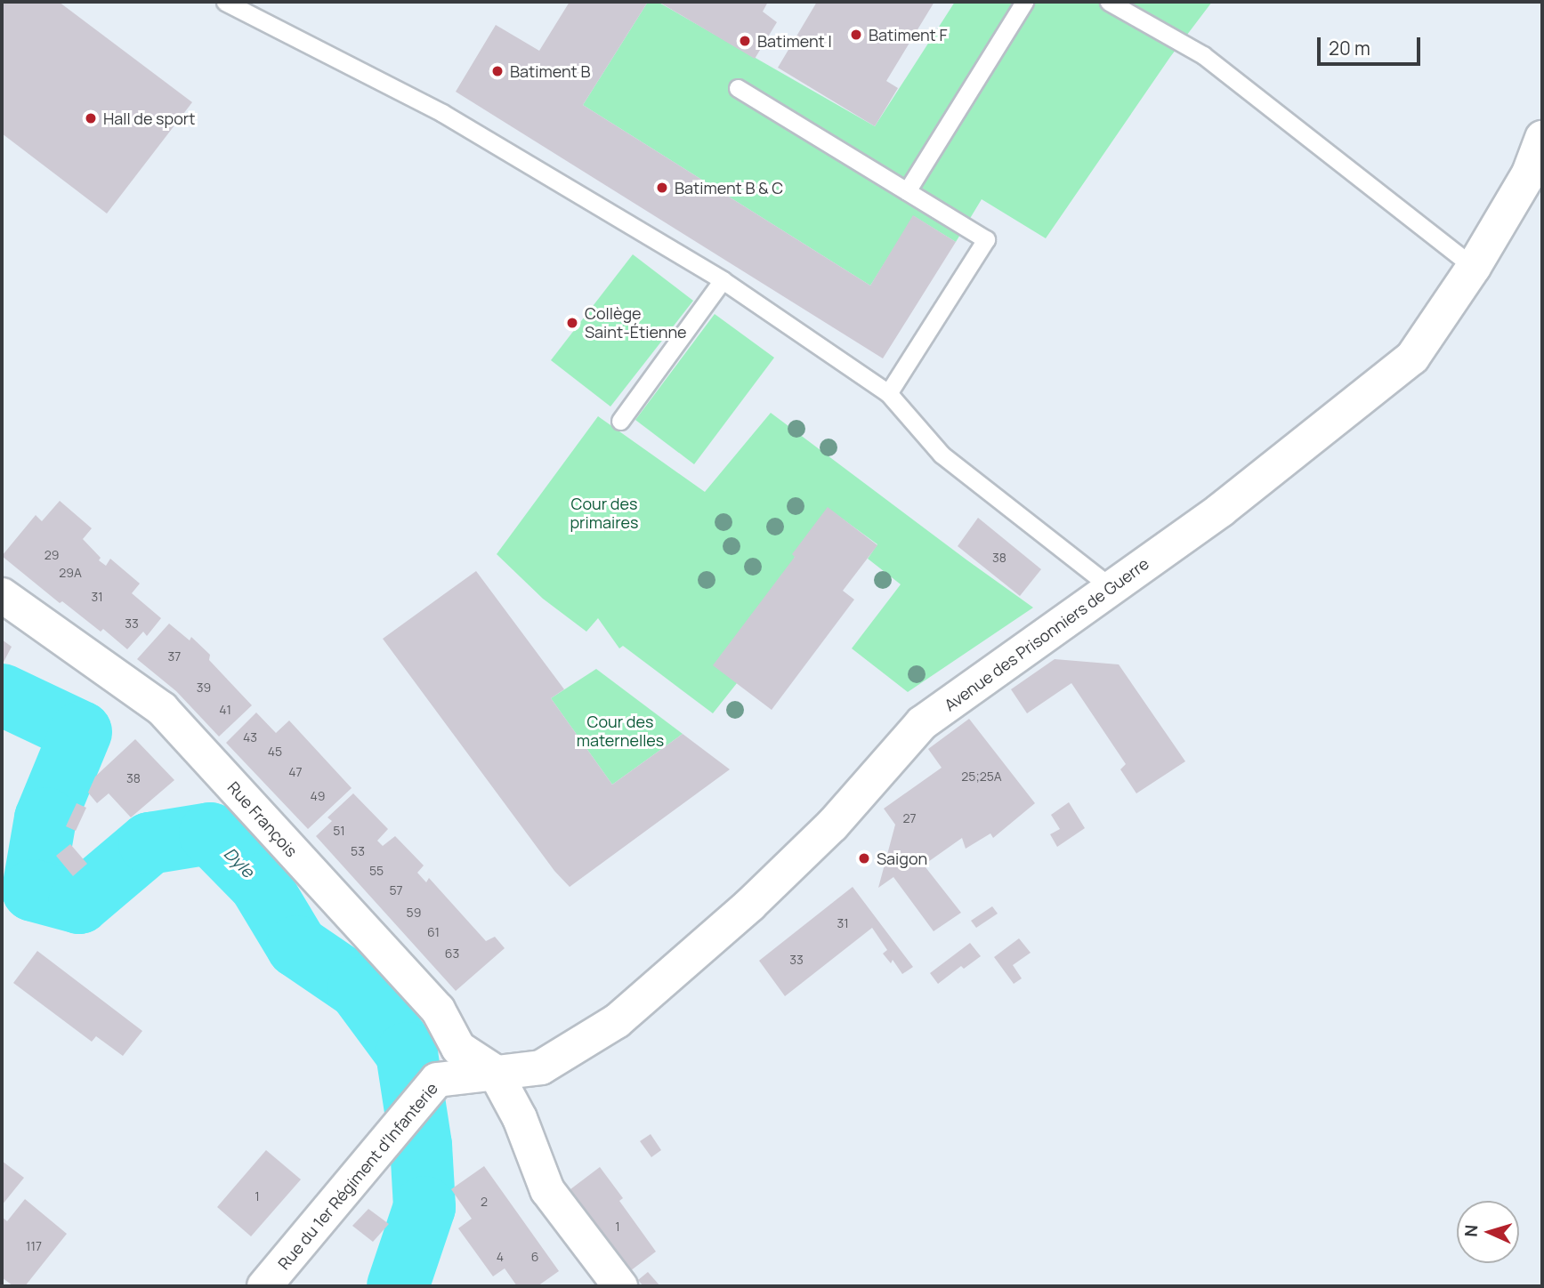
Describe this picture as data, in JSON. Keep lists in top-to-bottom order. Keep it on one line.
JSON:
{"streets":{"street":["Avenue des Prisonniers de Guerre","Rue François","Rue du 1er Régiment d'Infanterie"]},"crossings":[["Avenue des Prisonniers de Guerre","Rue François"],["Avenue des Prisonniers de Guerre","Rue du 1er Régiment d'Infanterie"],["Rue François","Rue du 1er Régiment d'Infanterie"]],"water":["Dyle"],"parks":["Cour des primaires","Cour des maternelles"],"places":["Batiment F","Batiment I","Batiment B","Hall de sport","Batiment B & C","Collège Saint-Étienne","Saigon"],"house_numbers":["29","38","29A","31","33","37","39","41","43","45","47","25;25A","38","49","27","51","53","55","57","59","31","61","63","33","1","2","1","117","4","6"],"scale_bar":"20 m","north":"left"}
